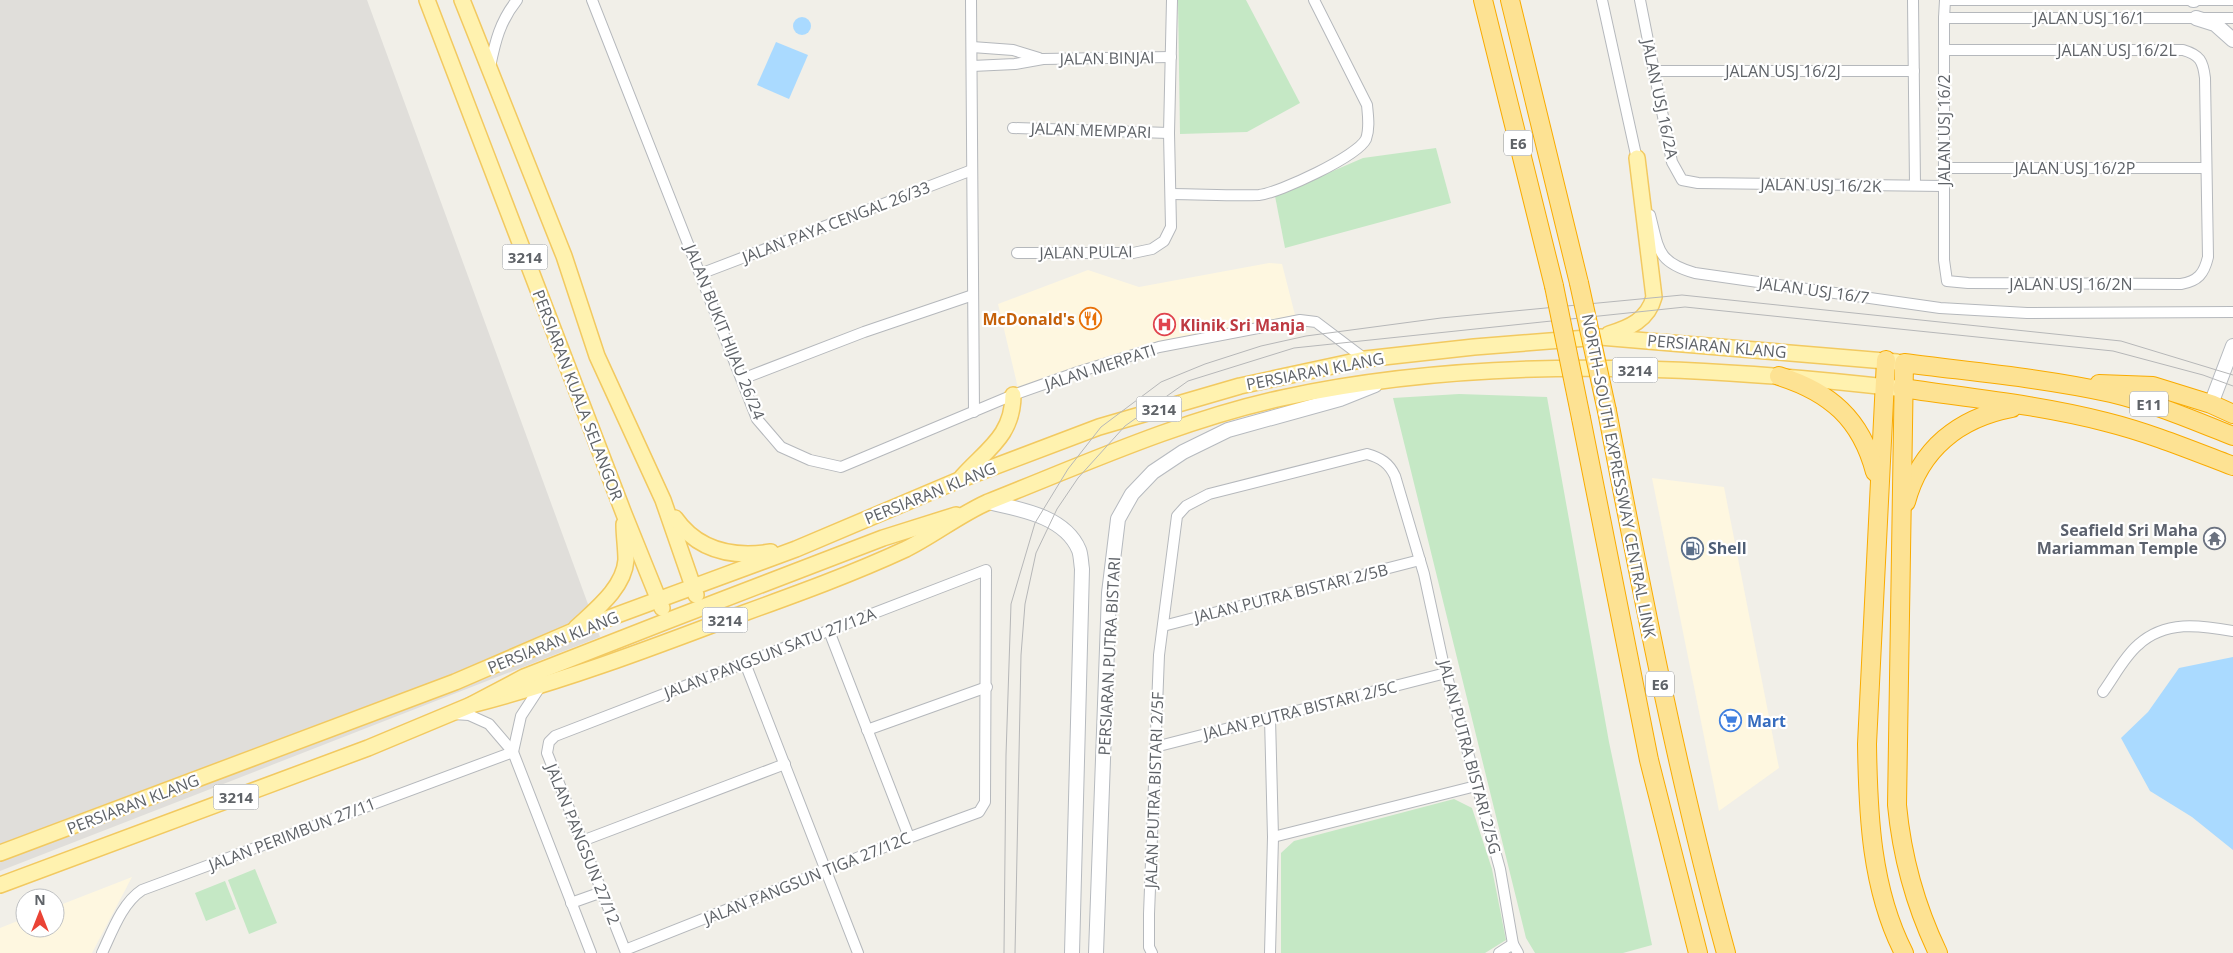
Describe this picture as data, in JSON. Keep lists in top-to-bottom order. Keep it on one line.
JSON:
{"streets":{"highway":["E6","E11","NORTH–SOUTH EXPRESSWAY CENTRAL LINK"],"main road":["3214","PERSIARAN KLANG","PERSIARAN KUALA SELANGOR","PERSIARAN PUTRA BISTARI"],"street":["JALAN USJ 16/1","JALAN USJ 16/2L","JALAN BINJAI","JALAN USJ 16/2J","JALAN USJ 16/2A","JALAN MEMPARI","JALAN USJ 16/2","JALAN USJ 16/2P","JALAN USJ 16/2K","JALAN PAYA CENGAL 26/33","JALAN PULAI","JALAN USJ 16/2N","JALAN USJ 16/7","JALAN BUKIT HIJAU 26/24","JALAN MERPATI","JALAN PUTRA BISTARI 2/5B","JALAN PANGSUN SATU 27/12A","JALAN PUTRA BISTARI 2/5C","JALAN PUTRA BISTARI 2/5G","JALAN PUTRA BISTARI 2/5F","JALAN PERIMBUN 27/11","JALAN PANGSUN 27/12","JALAN PANGSUN TIGA 27/12C"]},"crossings":[["JALAN USJ 16/1","JALAN USJ 16/2"],["JALAN USJ 16/2L","JALAN USJ 16/2"],["JALAN USJ 16/2L","JALAN USJ 16/2P"],["JALAN USJ 16/2L","JALAN USJ 16/2N"],["JALAN BINJAI","JALAN PULAI"],["JALAN USJ 16/2J","JALAN USJ 16/2A"],["JALAN USJ 16/2J","JALAN USJ 16/2"],["JALAN USJ 16/2A","JALAN USJ 16/2K"],["JALAN MEMPARI","JALAN PULAI"],["JALAN USJ 16/2","JALAN USJ 16/2P"],["JALAN USJ 16/2","JALAN USJ 16/2K"],["JALAN USJ 16/2","JALAN USJ 16/2N"],["JALAN PAYA CENGAL 26/33","JALAN BUKIT HIJAU 26/24"],["JALAN BUKIT HIJAU 26/24","JALAN MERPATI"],["PERSIARAN KLANG","JALAN MERPATI"],["PERSIARAN KLANG","PERSIARAN KUALA SELANGOR"],["PERSIARAN KLANG","E11"],["PERSIARAN KLANG","PERSIARAN PUTRA BISTARI"],["JALAN PUTRA BISTARI 2/5B","JALAN PUTRA BISTARI 2/5G"],["JALAN PUTRA BISTARI 2/5B","JALAN PUTRA BISTARI 2/5F"],["JALAN PANGSUN SATU 27/12A","JALAN PANGSUN 27/12"],["JALAN PANGSUN SATU 27/12A","JALAN PANGSUN TIGA 27/12C"],["JALAN PUTRA BISTARI 2/5C","JALAN PUTRA BISTARI 2/5G"],["JALAN PUTRA BISTARI 2/5C","JALAN PUTRA BISTARI 2/5F"],["JALAN PUTRA BISTARI 2/5G","JALAN PUTRA BISTARI 2/5F"],["JALAN PANGSUN 27/12","JALAN PANGSUN TIGA 27/12C"]],"places":{"restaurant":["McDonald's"],"hospital":["Klinik Sri Manja"],"temple":["Seafield Sri Maha Mariamman Temple"],"fuel station":["Shell"],"supermarket":["Mart"]},"north":"top"}
